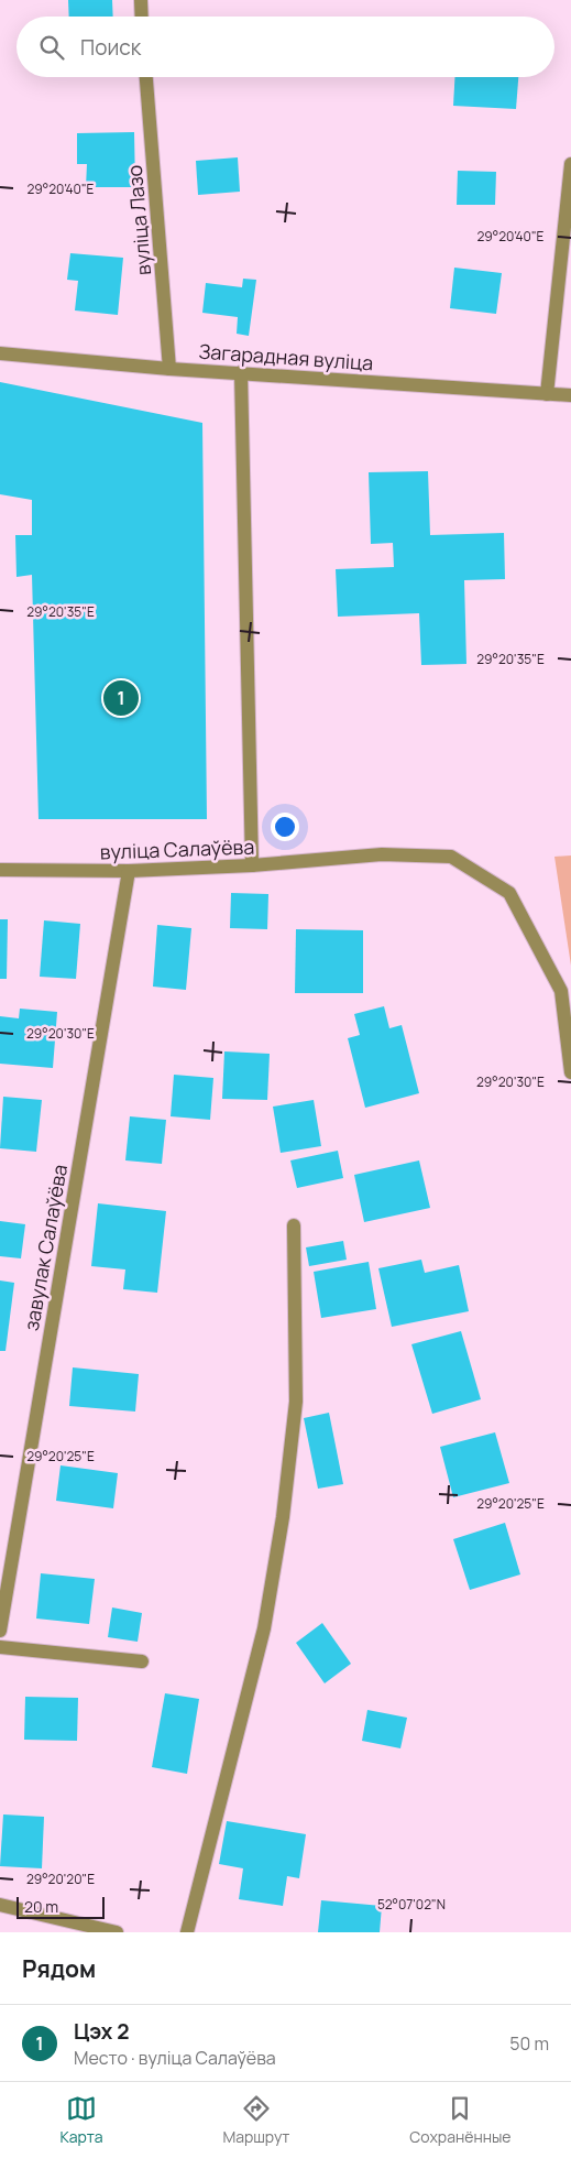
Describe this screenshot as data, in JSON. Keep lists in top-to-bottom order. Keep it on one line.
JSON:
{"streets":{"street":["вуліца Лазо","Загарадная вуліца","вуліца Салаўёва","завулак Салаўёва"]},"crossings":[["вуліца Лазо","Загарадная вуліца"],["вуліца Салаўёва","завулак Салаўёва"]],"scale_bar":"20 m","page":{"search":"Поиск","pins":"1","scale":"20 m","heading":"Рядом","list":[{"mark":"1","name":"Цэх 2","note":"Место · вуліца Салаўёва","value":"50 m"}],"nav":["Карта","Маршрут","Сохранённые"]},"coordinates":["29°20'40\"E","29°20'35\"E","29°20'30\"E","29°20'25\"E","29°20'20\"E","52°07'02\"N"]}
